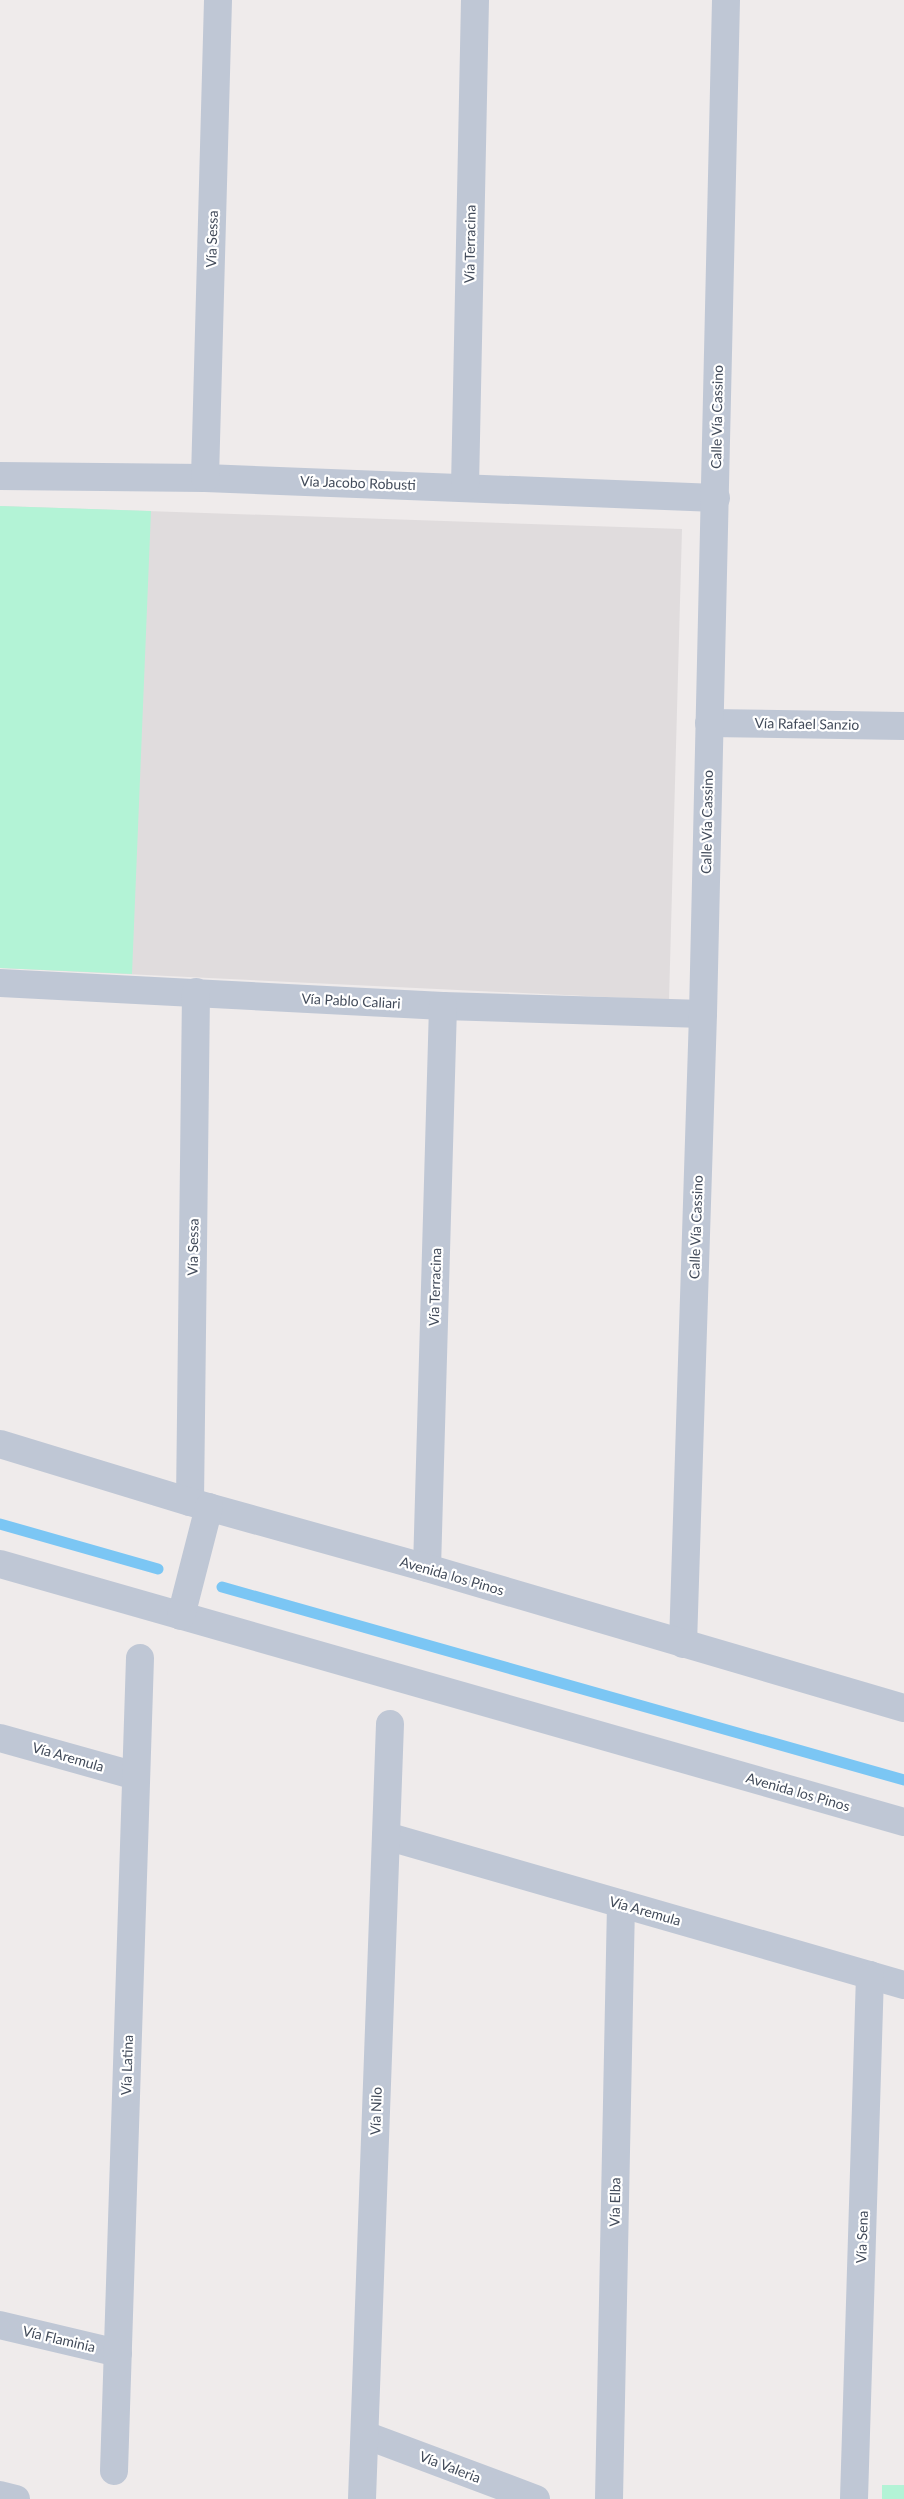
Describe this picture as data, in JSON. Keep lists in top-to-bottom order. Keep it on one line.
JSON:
{"streets":{"street":["Vía Sessa","Vía Terracina","Calle Vía Cassino","Vía Jacobo Robusti","Vía Rafael Sanzio","Vía Pablo Caliari","Avenida los Pinos","Vía Aremula","Vía Latina","Vía Nilo","Vía Elba","Vía Sena","Vía Flaminia","Vía Valeria"]},"crossings":[["Vía Sessa","Vía Jacobo Robusti"],["Vía Sessa","Vía Pablo Caliari"],["Vía Sessa","Avenida los Pinos"],["Vía Terracina","Vía Jacobo Robusti"],["Vía Terracina","Vía Pablo Caliari"],["Vía Terracina","Avenida los Pinos"],["Calle Vía Cassino","Vía Jacobo Robusti"],["Calle Vía Cassino","Vía Rafael Sanzio"],["Calle Vía Cassino","Vía Pablo Caliari"],["Calle Vía Cassino","Avenida los Pinos"],["Vía Aremula","Vía Latina"],["Vía Aremula","Vía Nilo"],["Vía Aremula","Vía Elba"],["Vía Aremula","Vía Sena"],["Vía Latina","Vía Flaminia"],["Vía Nilo","Vía Valeria"]]}
